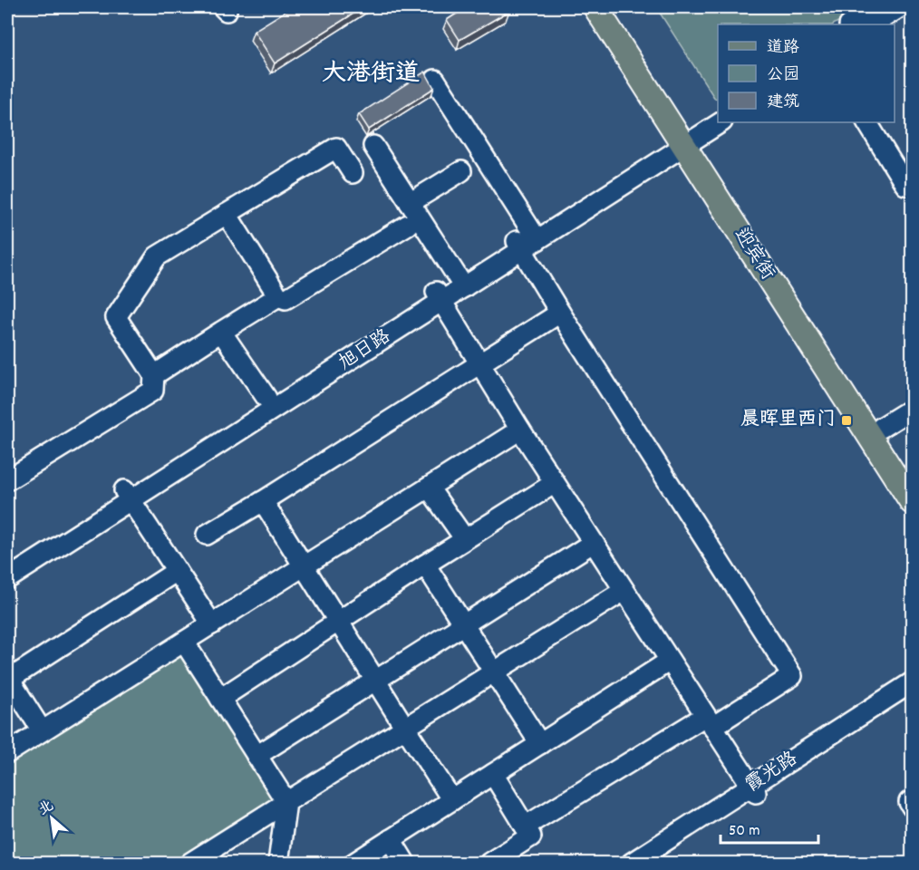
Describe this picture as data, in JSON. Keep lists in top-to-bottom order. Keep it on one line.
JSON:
{"streets":{"main road":["迎宾街"],"street":["旭日路","霞光路"]},"crossings":[["迎宾街","旭日路"]],"districts":["大港街道"],"places":{"transit":["晨晖里西门"]},"legend":["道路","公园","建筑"],"scale_bar":"50 m","north":"top left"}
